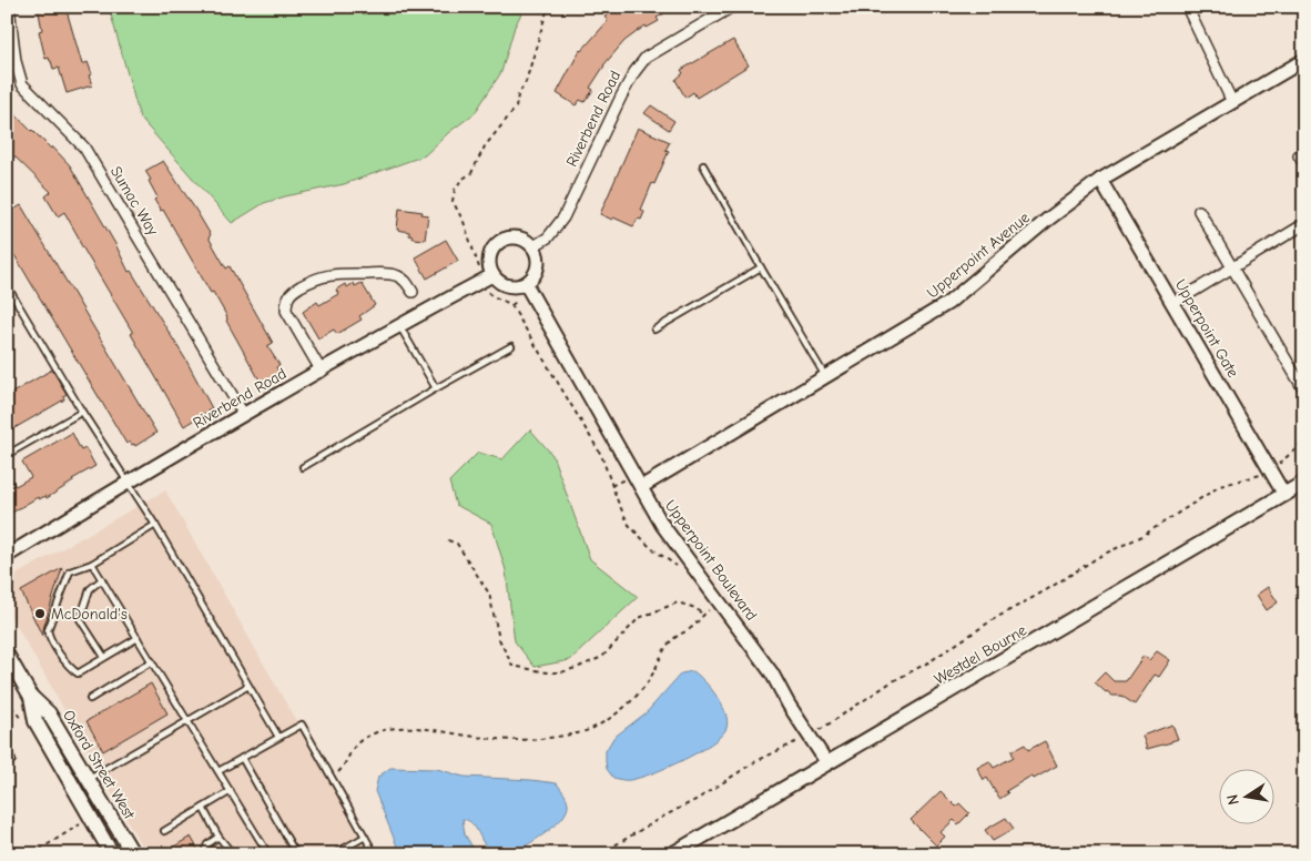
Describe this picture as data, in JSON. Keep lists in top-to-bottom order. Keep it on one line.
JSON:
{"streets":{"main road":["Westdel Bourne","Oxford Street West"],"street":["Riverbend Road","Sumac Way","Upperpoint Avenue","Upperpoint Gate","Upperpoint Boulevard"]},"crossings":[["Riverbend Road","Sumac Way"],["Riverbend Road","Upperpoint Boulevard"],["Upperpoint Avenue","Upperpoint Gate"],["Upperpoint Avenue","Upperpoint Boulevard"],["Upperpoint Gate","Westdel Bourne"],["Upperpoint Boulevard","Westdel Bourne"]],"places":["McDonald's"],"north":"left"}
